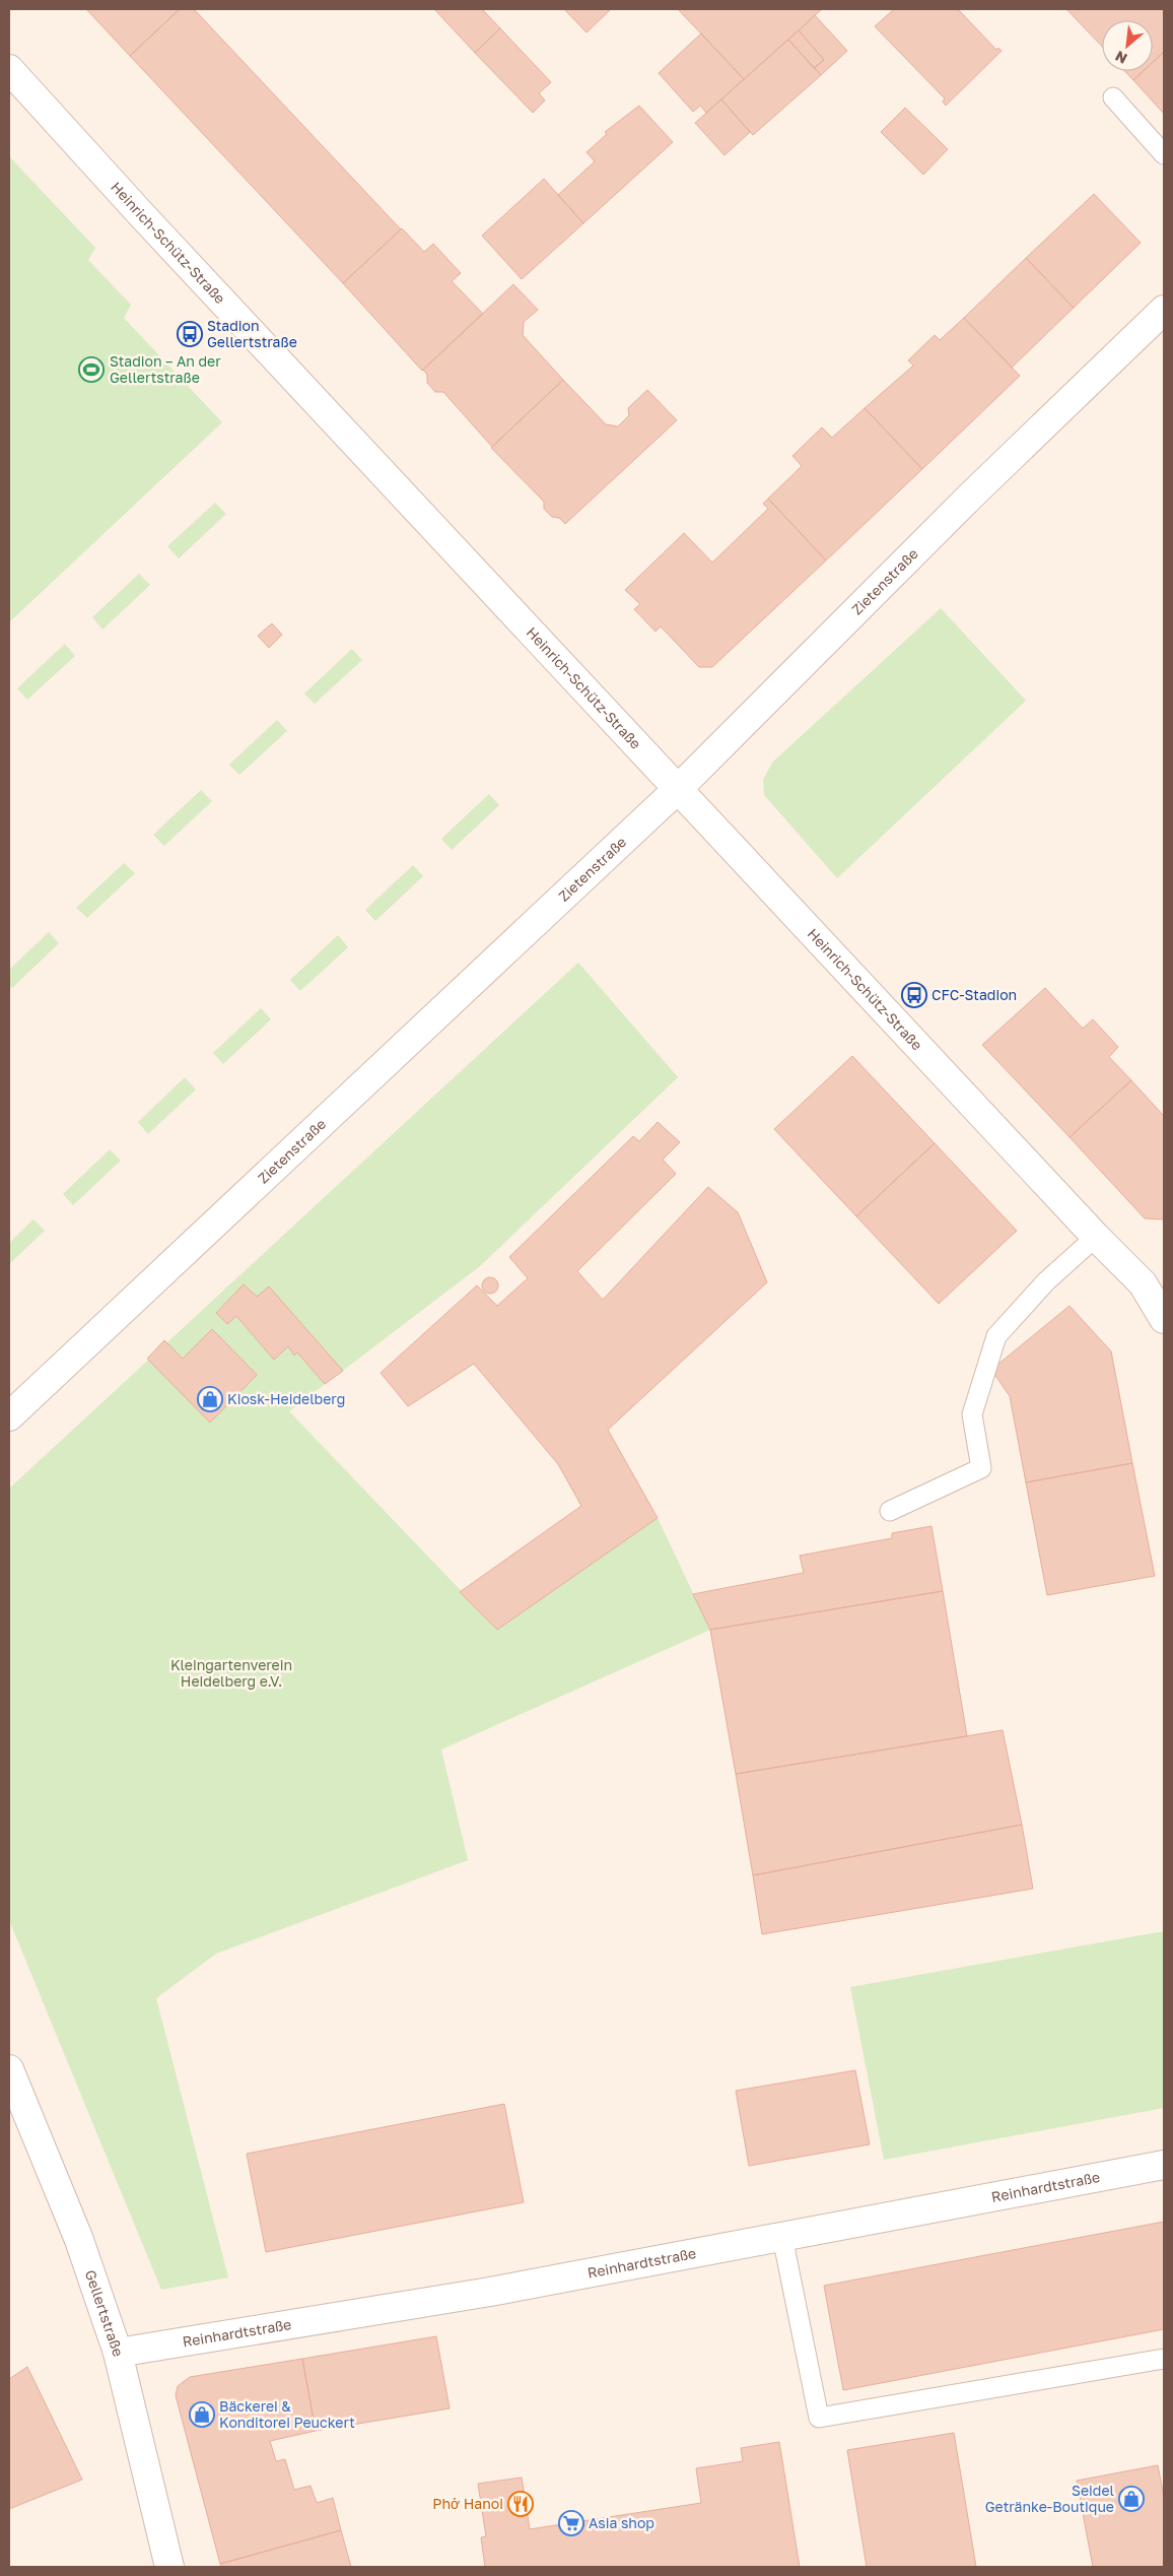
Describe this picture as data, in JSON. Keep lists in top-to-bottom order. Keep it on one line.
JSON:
{"streets":{"street":["Heinrich-Schütz-Straße","Zietenstraße","Reinhardtstraße","Gellertstraße"]},"crossings":[["Heinrich-Schütz-Straße","Zietenstraße"],["Reinhardtstraße","Gellertstraße"]],"parks":["Kleingartenverein Heidelberg e.V."],"places":{"bus stop":["Stadion Gellertstraße","CFC-Stadion"],"sports":["Stadion – An der Gellertstraße"],"shop":["Kiosk-Heidelberg","Bäckerei & Konditorei Peuckert","Seidel Getränke-Boutique"],"restaurant":["Phở Hanoi"],"supermarket":["Asia shop"]},"north":"bottom left"}
